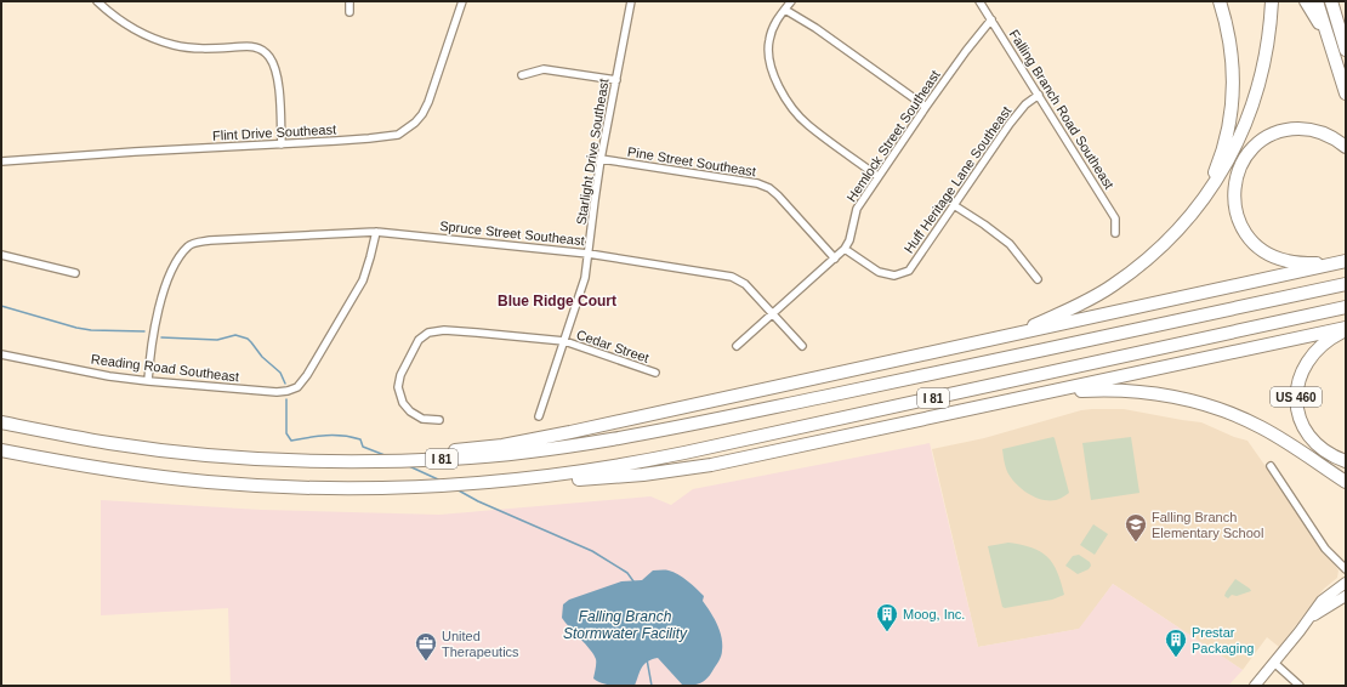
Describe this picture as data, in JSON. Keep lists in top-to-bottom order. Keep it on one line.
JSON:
{"streets":{"highway":["US 460","I 81"],"street":["Falling Branch Road Southeast","Flint Drive Southeast","Hemlock Street Southeast","Starlight Drive Southeast","Pine Street Southeast","Huff Heritage Lane Southeast","Spruce Street Southeast","Cedar Street","Reading Road Southeast"]},"crossings":[["Falling Branch Road Southeast","Hemlock Street Southeast"],["Falling Branch Road Southeast","Huff Heritage Lane Southeast"],["Hemlock Street Southeast","Pine Street Southeast"],["Hemlock Street Southeast","Huff Heritage Lane Southeast"],["Hemlock Street Southeast","Spruce Street Southeast"],["Starlight Drive Southeast","Pine Street Southeast"],["Starlight Drive Southeast","Spruce Street Southeast"],["Starlight Drive Southeast","Cedar Street"],["Spruce Street Southeast","Reading Road Southeast"]],"districts":["Blue Ridge Court"],"water":["Falling Branch Stormwater Facility"],"places":{"school or university":["Falling Branch Elementary School"],"building":["Moog, Inc.","Prestar Packaging"],"office":["United Therapeutics"]}}
